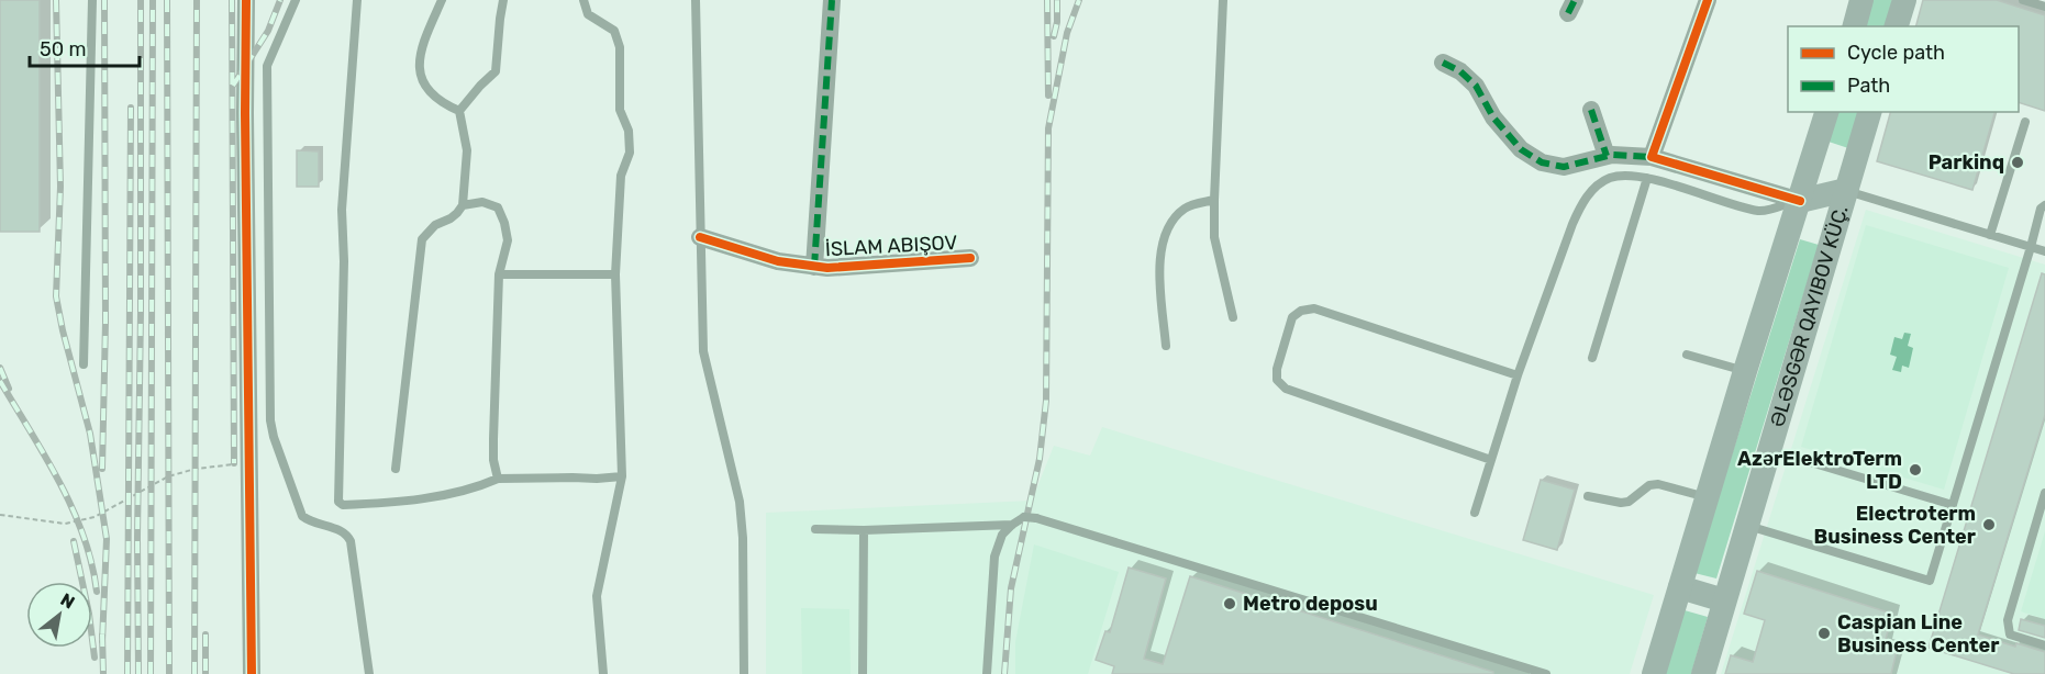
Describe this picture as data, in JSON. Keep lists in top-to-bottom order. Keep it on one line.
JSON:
{"streets":{"cycle path":["İSLAM ABIŞOV"]},"places":["Parkinq","AzərElektroTerm LTD","Electroterm Business Center","Metro deposu","Caspian Line Business Center"],"legend":["Cycle path","Path"],"scale_bar":"50 m","north":"top right"}
